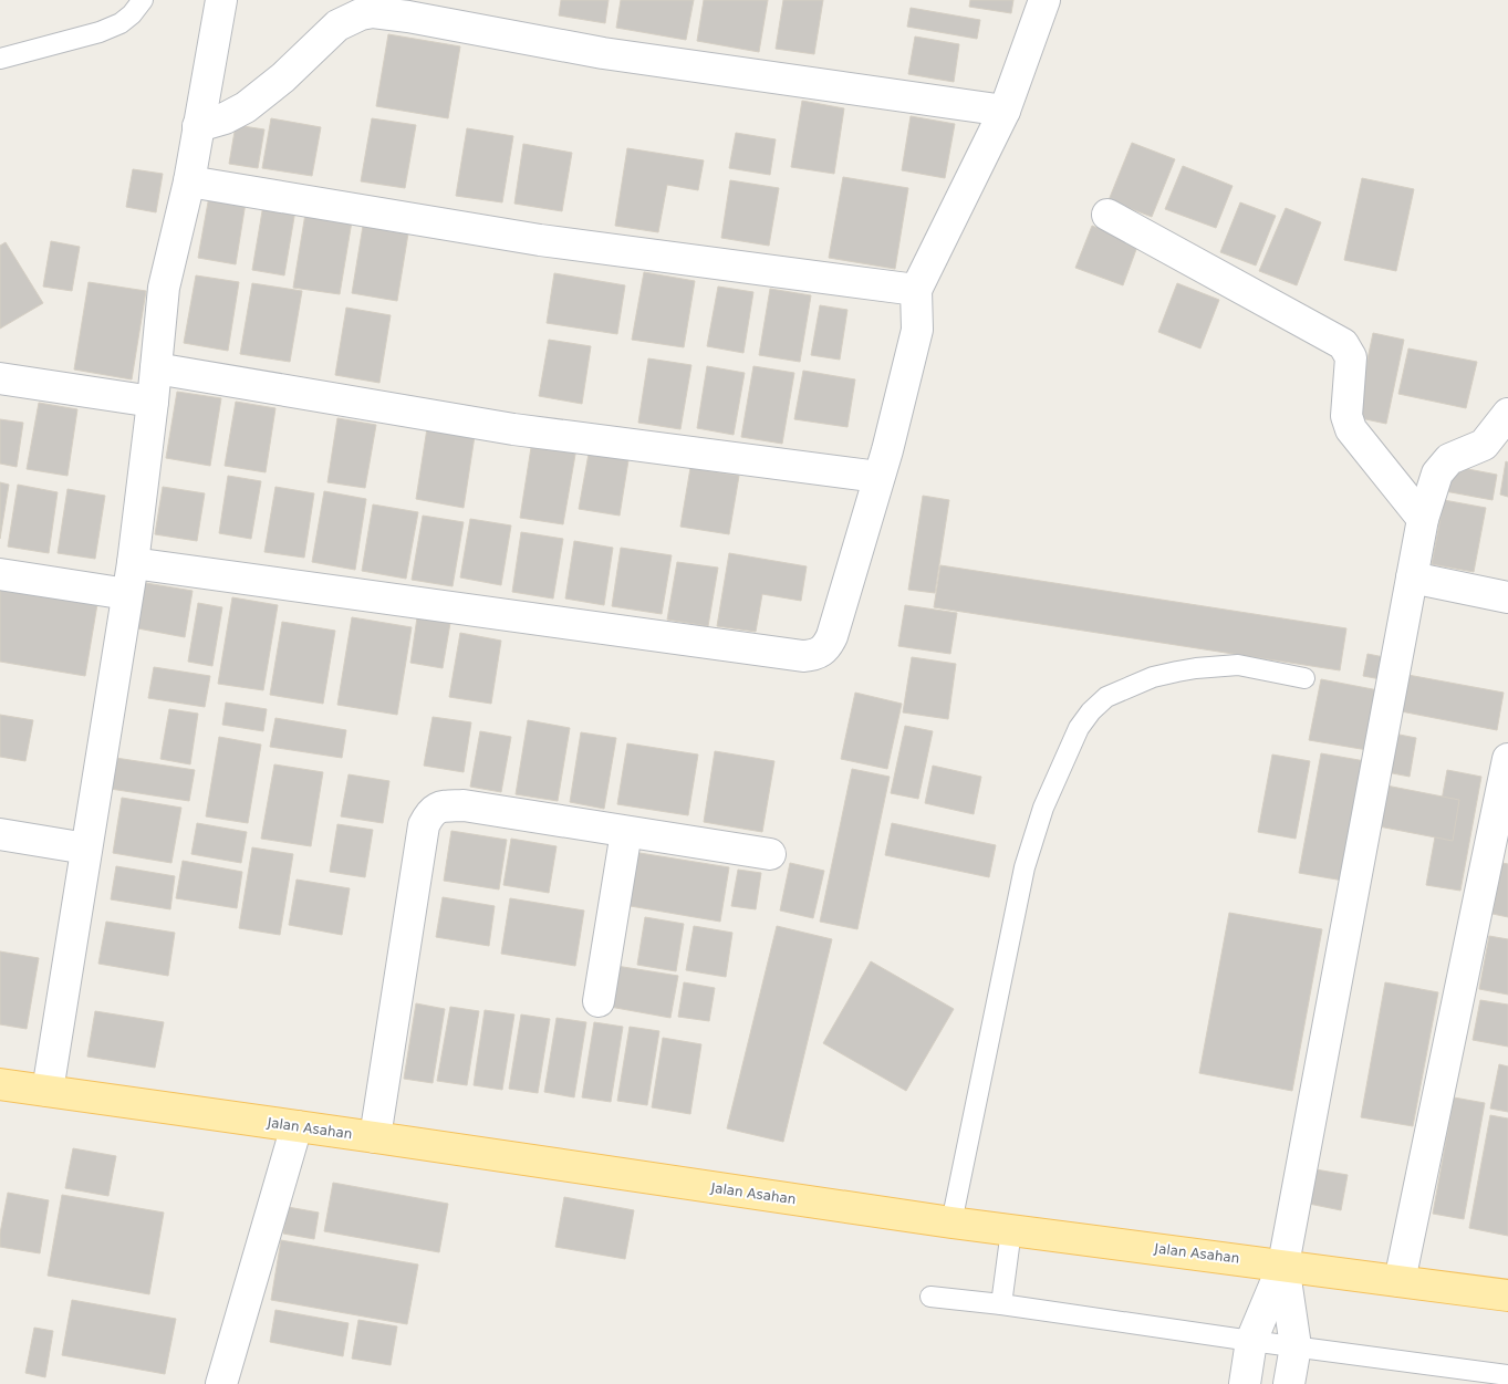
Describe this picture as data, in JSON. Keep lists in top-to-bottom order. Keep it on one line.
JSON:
{"streets":{"main road":["Jalan Asahan"]}}
